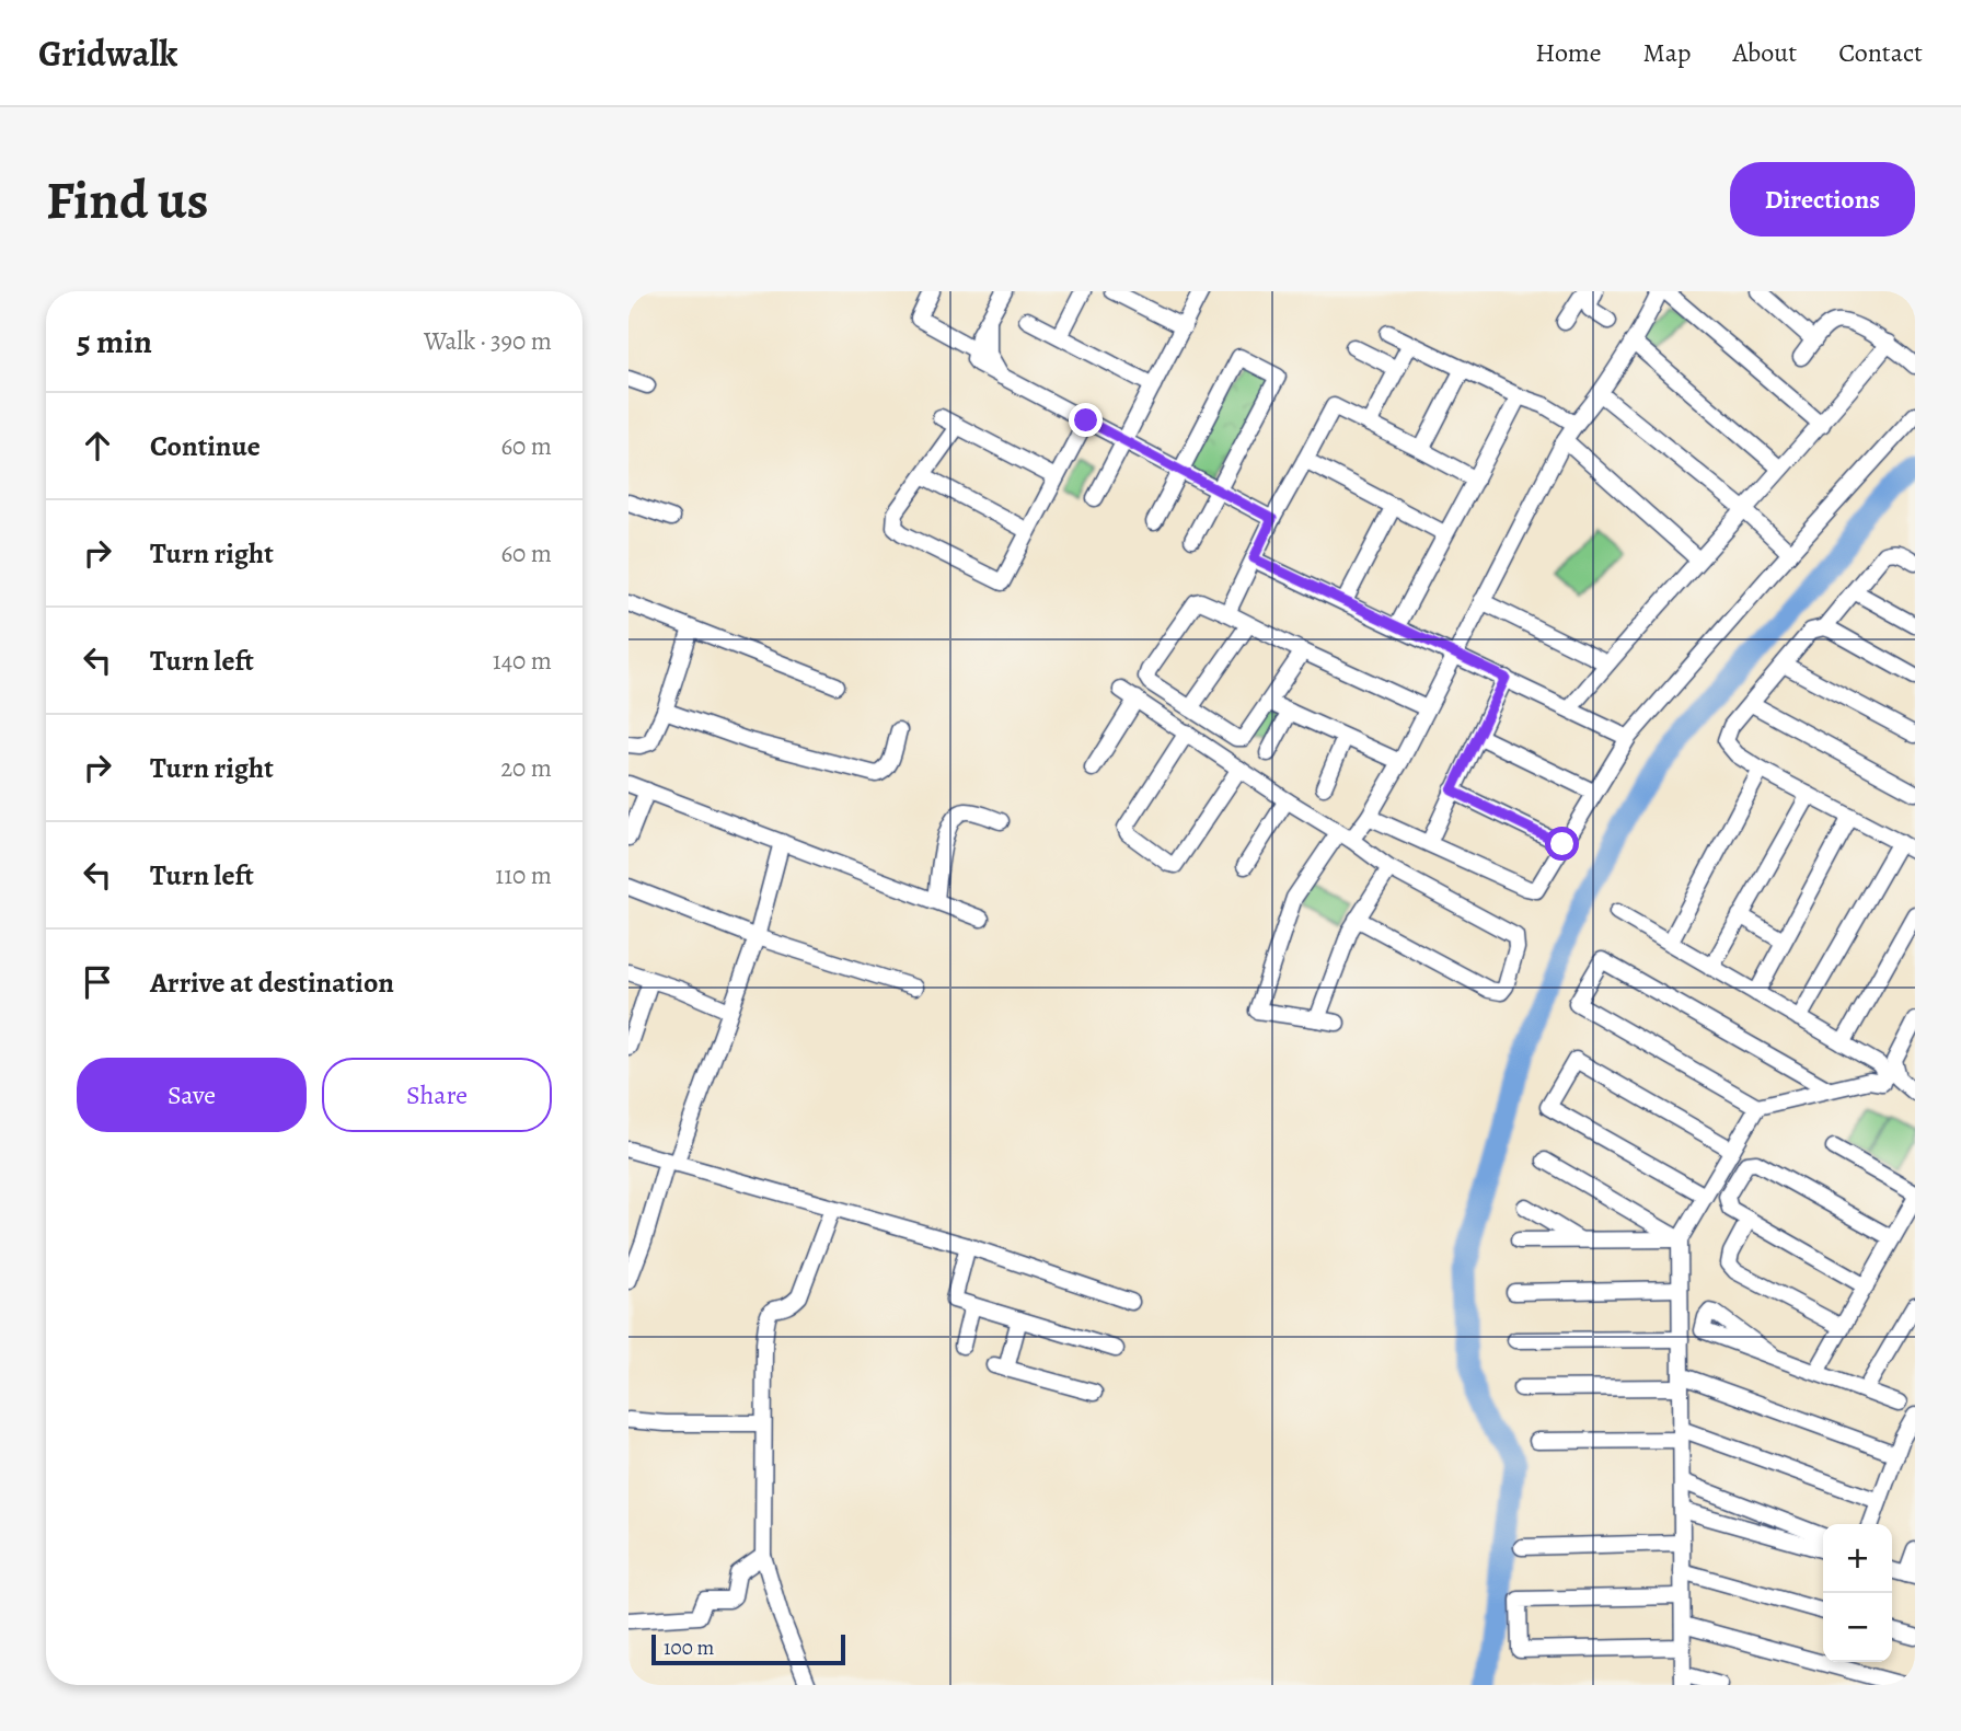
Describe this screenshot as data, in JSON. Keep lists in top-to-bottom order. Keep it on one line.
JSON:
{"scale_bar":"100 m","page":{"header":"Gridwalk","nav":["Home","Map","About","Contact"],"buttons":["Directions",["Save","Share"]],"title":"Find us","heading":["5 min","Walk · 390 m"],"list":[["Continue","60 m"],["Turn right","60 m"],["Turn left","140 m"],["Turn right","20 m"],["Turn left","110 m"],"Arrive at destination"],"map_buttons":["+","−"],"scale":"100 m"}}
